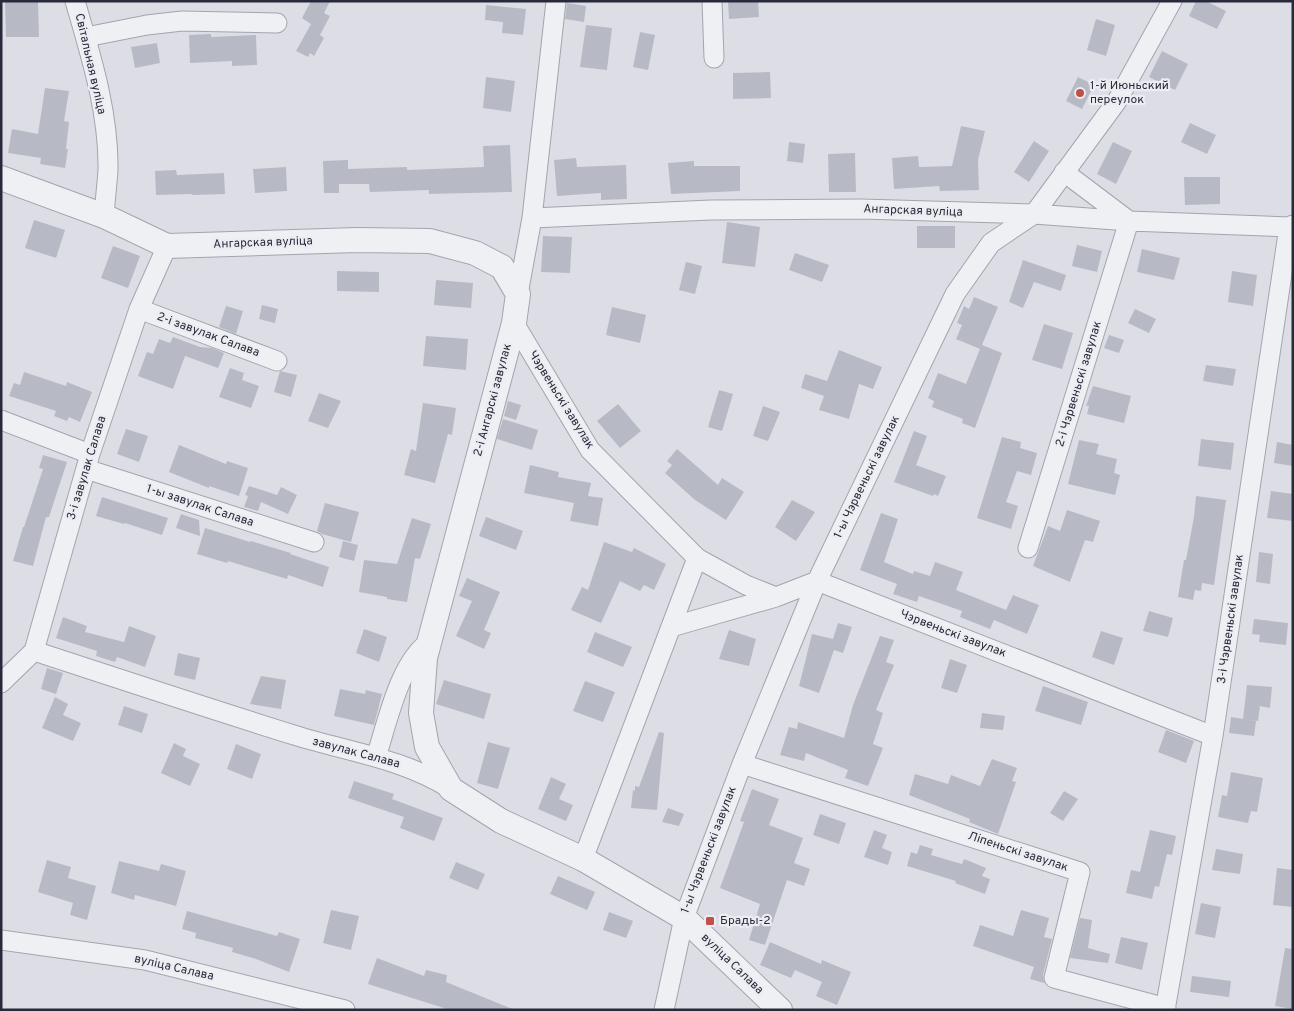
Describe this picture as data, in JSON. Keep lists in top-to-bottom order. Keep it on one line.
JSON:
{"streets":{"street":["Світальная вуліца","Ангарская вуліца","2-і завулак Салава","2-і Чэрвеньскі завулак","2-і Ангарскі завулак","Чэрвеньскі завулак","3-і завулак Салава","1-ы Чэрвеньскі завулак","1-ы завулак Салава","3-і Чэрвеньскі завулак","завулак Салава","Ліпеньскі завулак","вуліца Салава"]},"crossings":[["Світальная вуліца","Ангарская вуліца"],["Ангарская вуліца","2-і Чэрвеньскі завулак"],["Ангарская вуліца","2-і Ангарскі завулак"],["Ангарская вуліца","3-і завулак Салава"],["Ангарская вуліца","1-ы Чэрвеньскі завулак"],["Ангарская вуліца","3-і Чэрвеньскі завулак"],["2-і завулак Салава","3-і завулак Салава"],["2-і Ангарскі завулак","Чэрвеньскі завулак"],["2-і Ангарскі завулак","завулак Салава"],["Чэрвеньскі завулак","1-ы Чэрвеньскі завулак"],["Чэрвеньскі завулак","3-і Чэрвеньскі завулак"],["3-і завулак Салава","1-ы завулак Салава"],["3-і завулак Салава","завулак Салава"],["1-ы Чэрвеньскі завулак","завулак Салава"],["1-ы Чэрвеньскі завулак","Ліпеньскі завулак"],["1-ы Чэрвеньскі завулак","вуліца Салава"],["3-і Чэрвеньскі завулак","Ліпеньскі завулак"],["завулак Салава","вуліца Салава"]],"places":{"other":["1-й Июньский переулок"],"transit":["Брады-2"]}}
